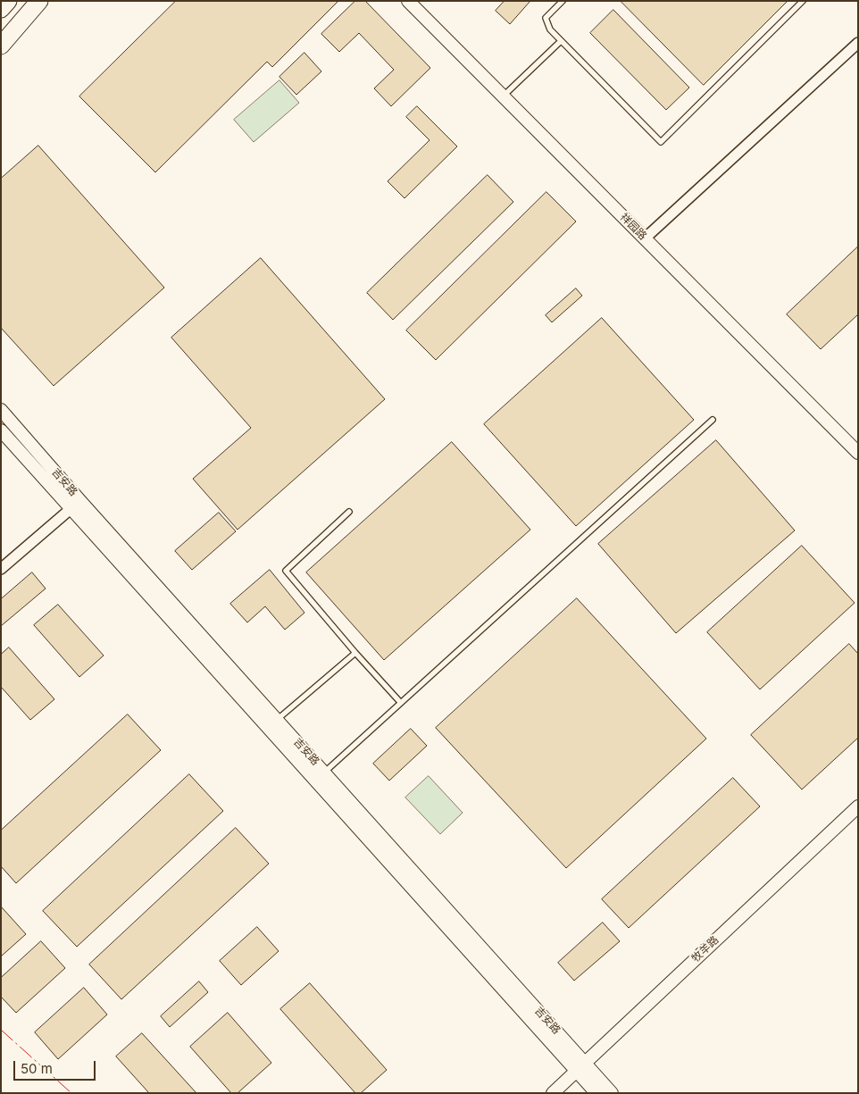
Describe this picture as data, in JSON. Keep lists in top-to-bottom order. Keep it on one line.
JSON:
{"streets":{"street":["祥园路","吉安路","牧羊路"]},"crossings":[["吉安路","牧羊路"]],"scale_bar":"50 m"}
